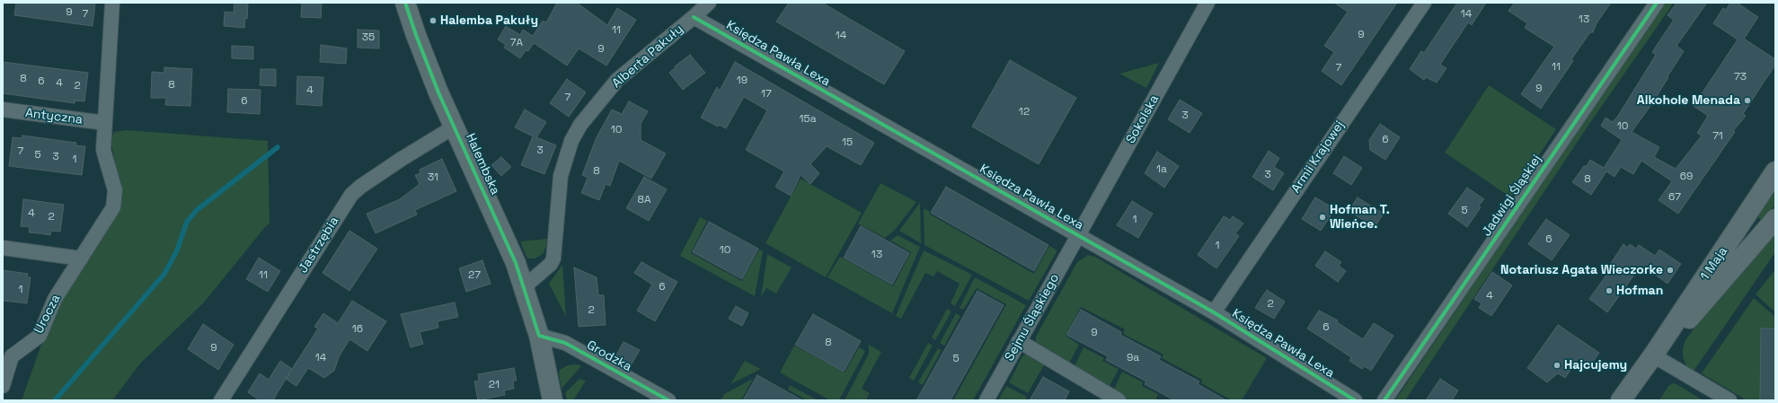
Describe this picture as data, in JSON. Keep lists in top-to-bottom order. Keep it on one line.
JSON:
{"streets":{"main road":["Halembska","1 Maja"],"street":["Księdza Pawła Lexa","Alberta Pakuły","Antyczna","Sokolska","Armii Krajowej","Jadwigi Śląskiej","Jastrzębia","Urocza","Sejmu Śląskiego","Grodzka"]},"crossings":[["Księdza Pawła Lexa","Alberta Pakuły"],["Księdza Pawła Lexa","Sokolska"],["Księdza Pawła Lexa","Armii Krajowej"],["Księdza Pawła Lexa","Sejmu Śląskiego"],["Alberta Pakuły","Halembska"],["Antyczna","Urocza"],["Sokolska","Sejmu Śląskiego"],["Halembska","Jastrzębia"],["Halembska","Grodzka"]],"places":["Halemba Pakuły","Alkohole Menada","Hofman T. Wieńce.","Notariusz Agata Wieczorke","Hofman","Hajcujemy"],"house_numbers":["9","7","14","13","11","9","14","35","7A","9","11","7","73","8","19","6","4","8","2","9","4","17","7","6","12","3","15a","10","10","71","6","15","3","7","5","3","1","1a","8","3","69","31","8","67","8A","5","4","2","1","6","1","10","13","11","27","6","1","4","2","2","6","16","9","8","9","14","9a","5","21"]}
